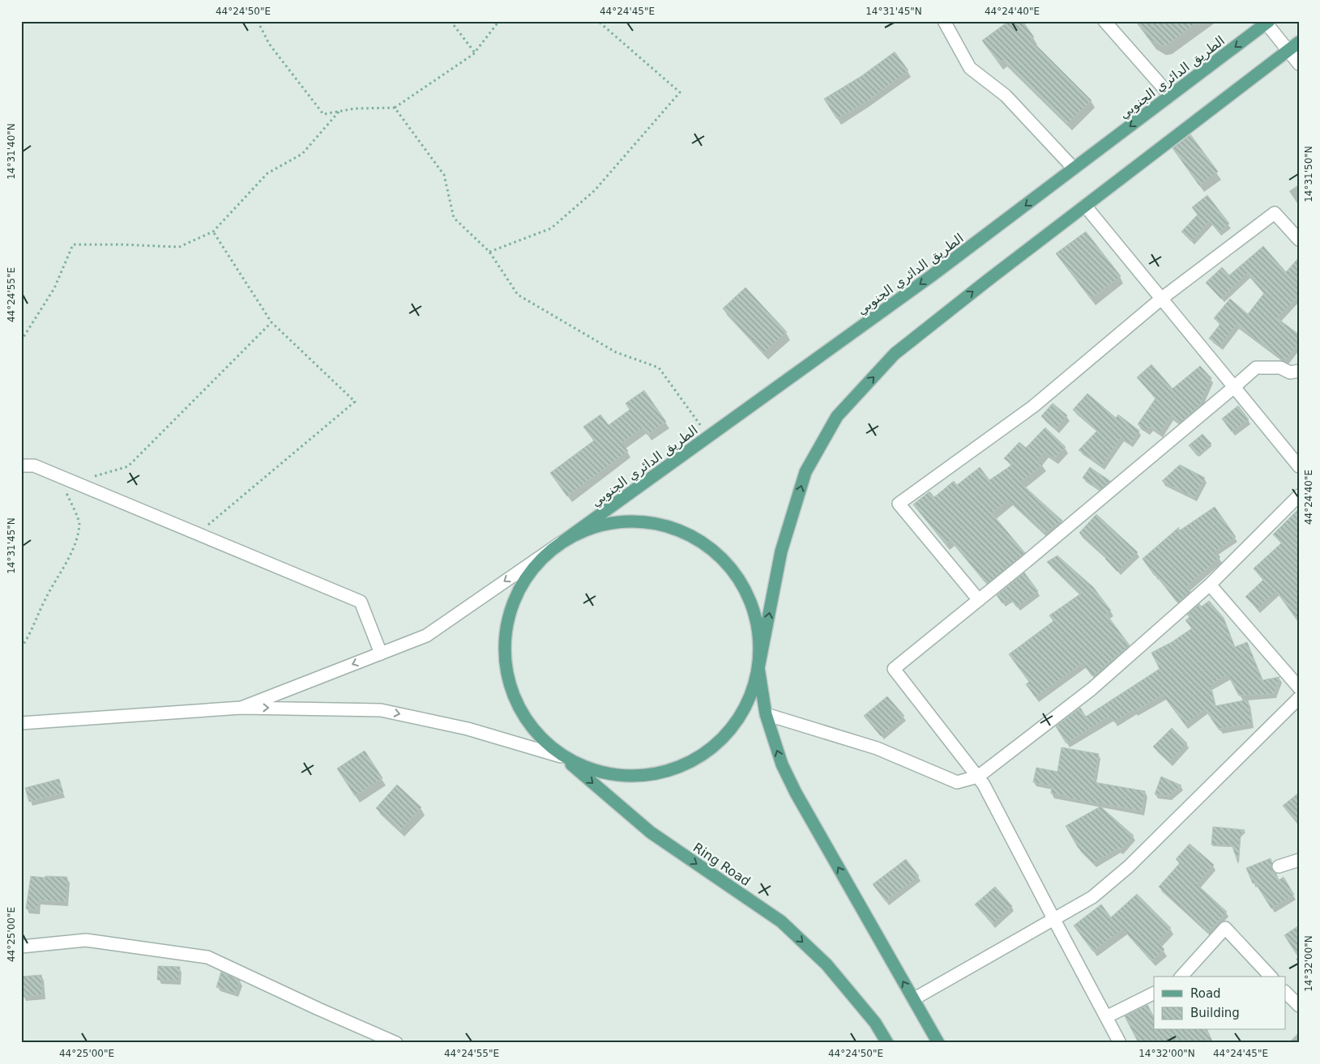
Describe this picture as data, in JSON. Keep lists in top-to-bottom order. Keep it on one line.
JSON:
{"streets":{"main road":["الطريق الدائري الجنوبي","Ring Road"]},"crossings":[["الطريق الدائري الجنوبي","Ring Road"]],"legend":["Road","Building"],"coordinates":["44°24'50\"E","44°24'45\"E","14°31'45\"N","44°24'40\"E","14°31'40\"N","14°31'50\"N","44°24'55\"E","44°25'00\"E","14°32'00\"N"]}
